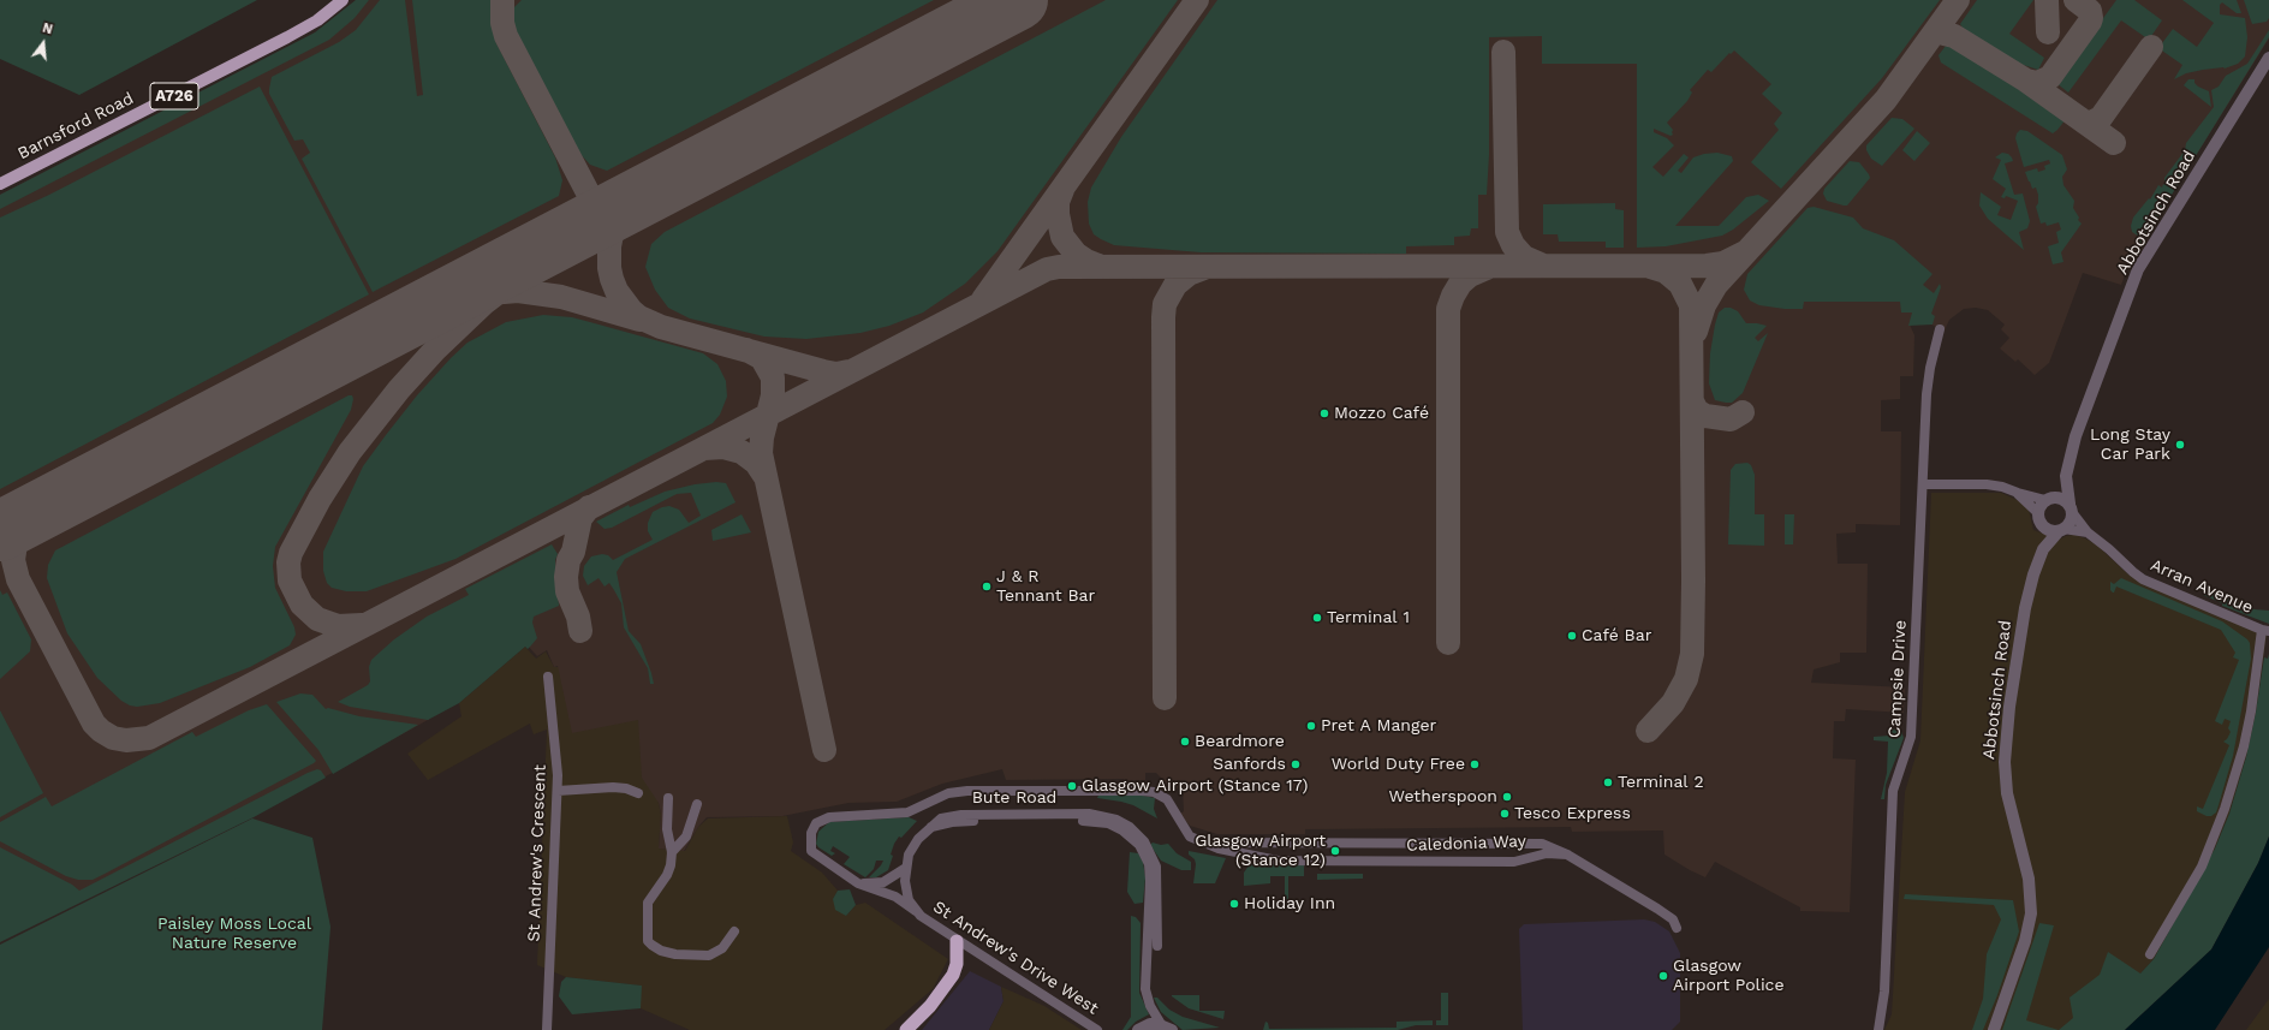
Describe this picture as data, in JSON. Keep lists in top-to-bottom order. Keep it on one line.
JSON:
{"streets":{"main road":["A726","Barnsford Road"],"street":["Abbotsinch Road","Arran Avenue","Campsie Drive","Bute Road","Caledonia Way","St Andrew's Crescent","St Andrew's Drive West"]},"crossings":[["Abbotsinch Road","Arran Avenue"],["Bute Road","St Andrew's Drive West"],["Caledonia Way","St Andrew's Drive West"]],"parks":["Paisley Moss Local Nature Reserve"],"places":["Mozzo Café","Long Stay Car Park","J & R Tennant Bar","Terminal 1","Café Bar","Pret A Manger","Beardmore","Sanfords","World Duty Free","Terminal 2","Glasgow Airport (Stance 17)","Wetherspoon","Tesco Express","Glasgow Airport (Stance 12)","Holiday Inn","Glasgow Airport Police"],"north":"top"}
